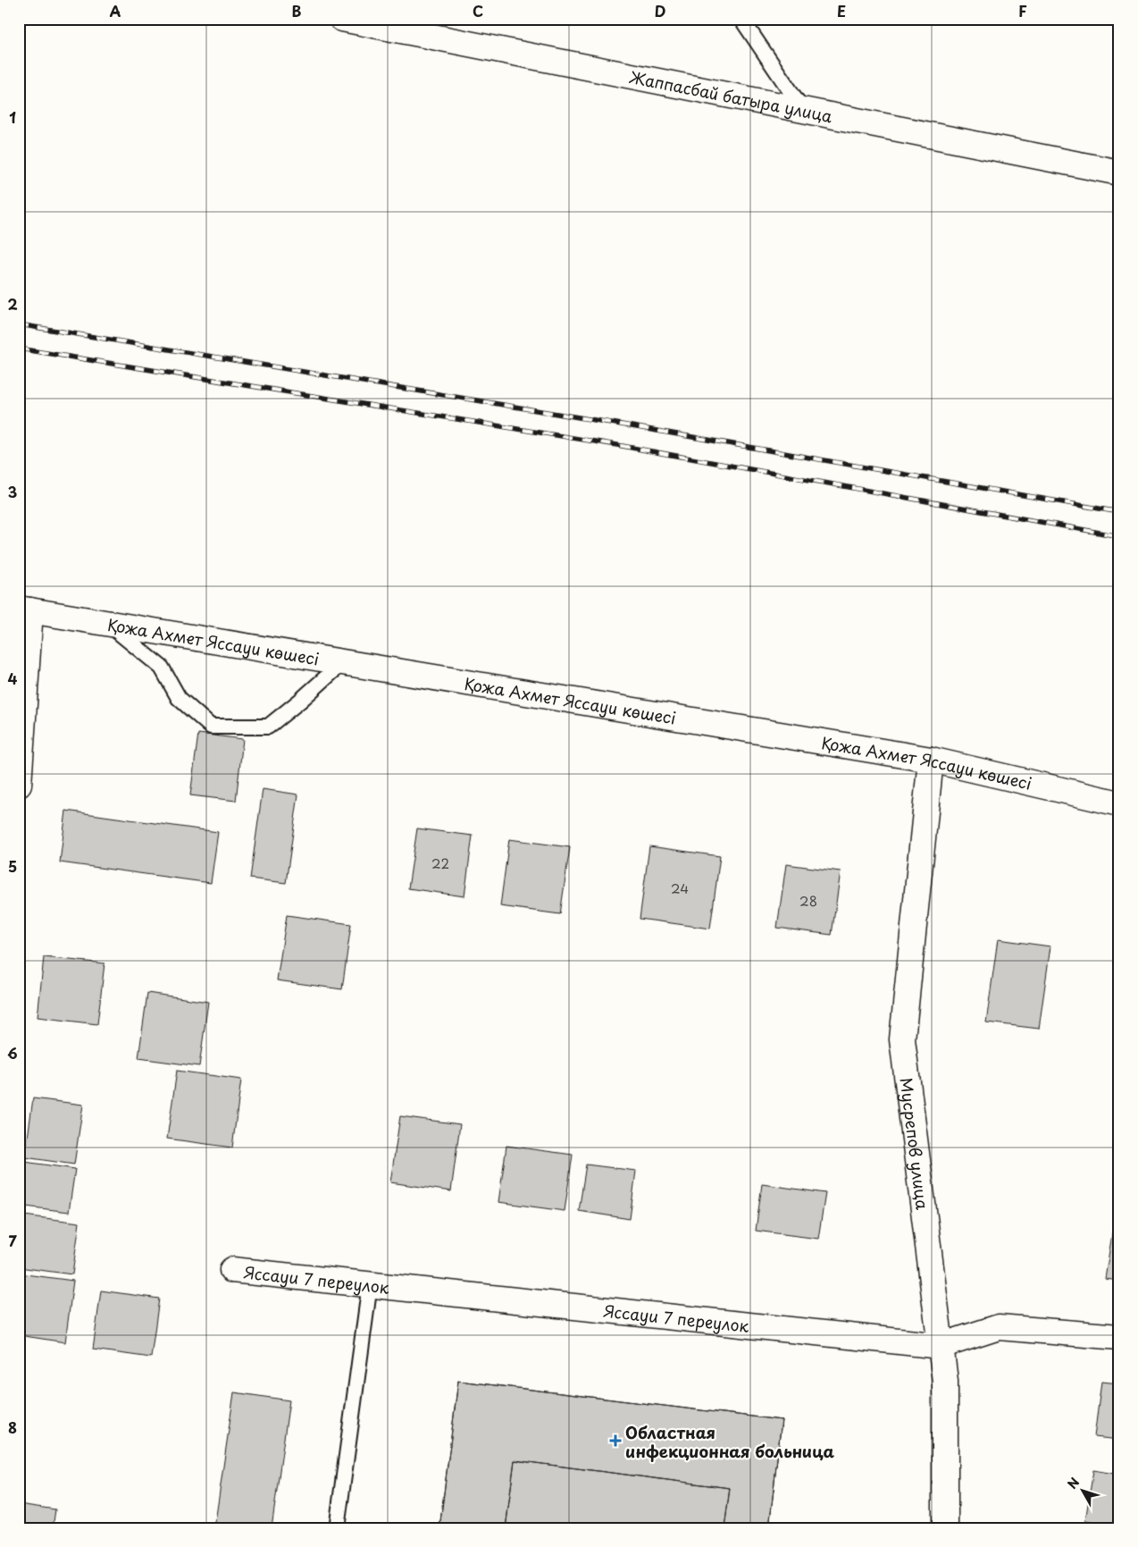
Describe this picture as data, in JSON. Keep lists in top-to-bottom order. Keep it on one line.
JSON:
{"streets":{"street":["Жаппасбай батыра улица","Қожа Ахмет Яссауи көшесі","Мусрепов улица","Яссауи 7 переулок"]},"crossings":[["Қожа Ахмет Яссауи көшесі","Мусрепов улица"],["Мусрепов улица","Яссауи 7 переулок"]],"places":{"health":["Областная инфекционная больница"]},"house_numbers":["22","24","28"],"north":"top left","grid":{"columns":["A","B","C","D","E","F"],"rows":["1","2","3","4","5","6","7","8"]}}
